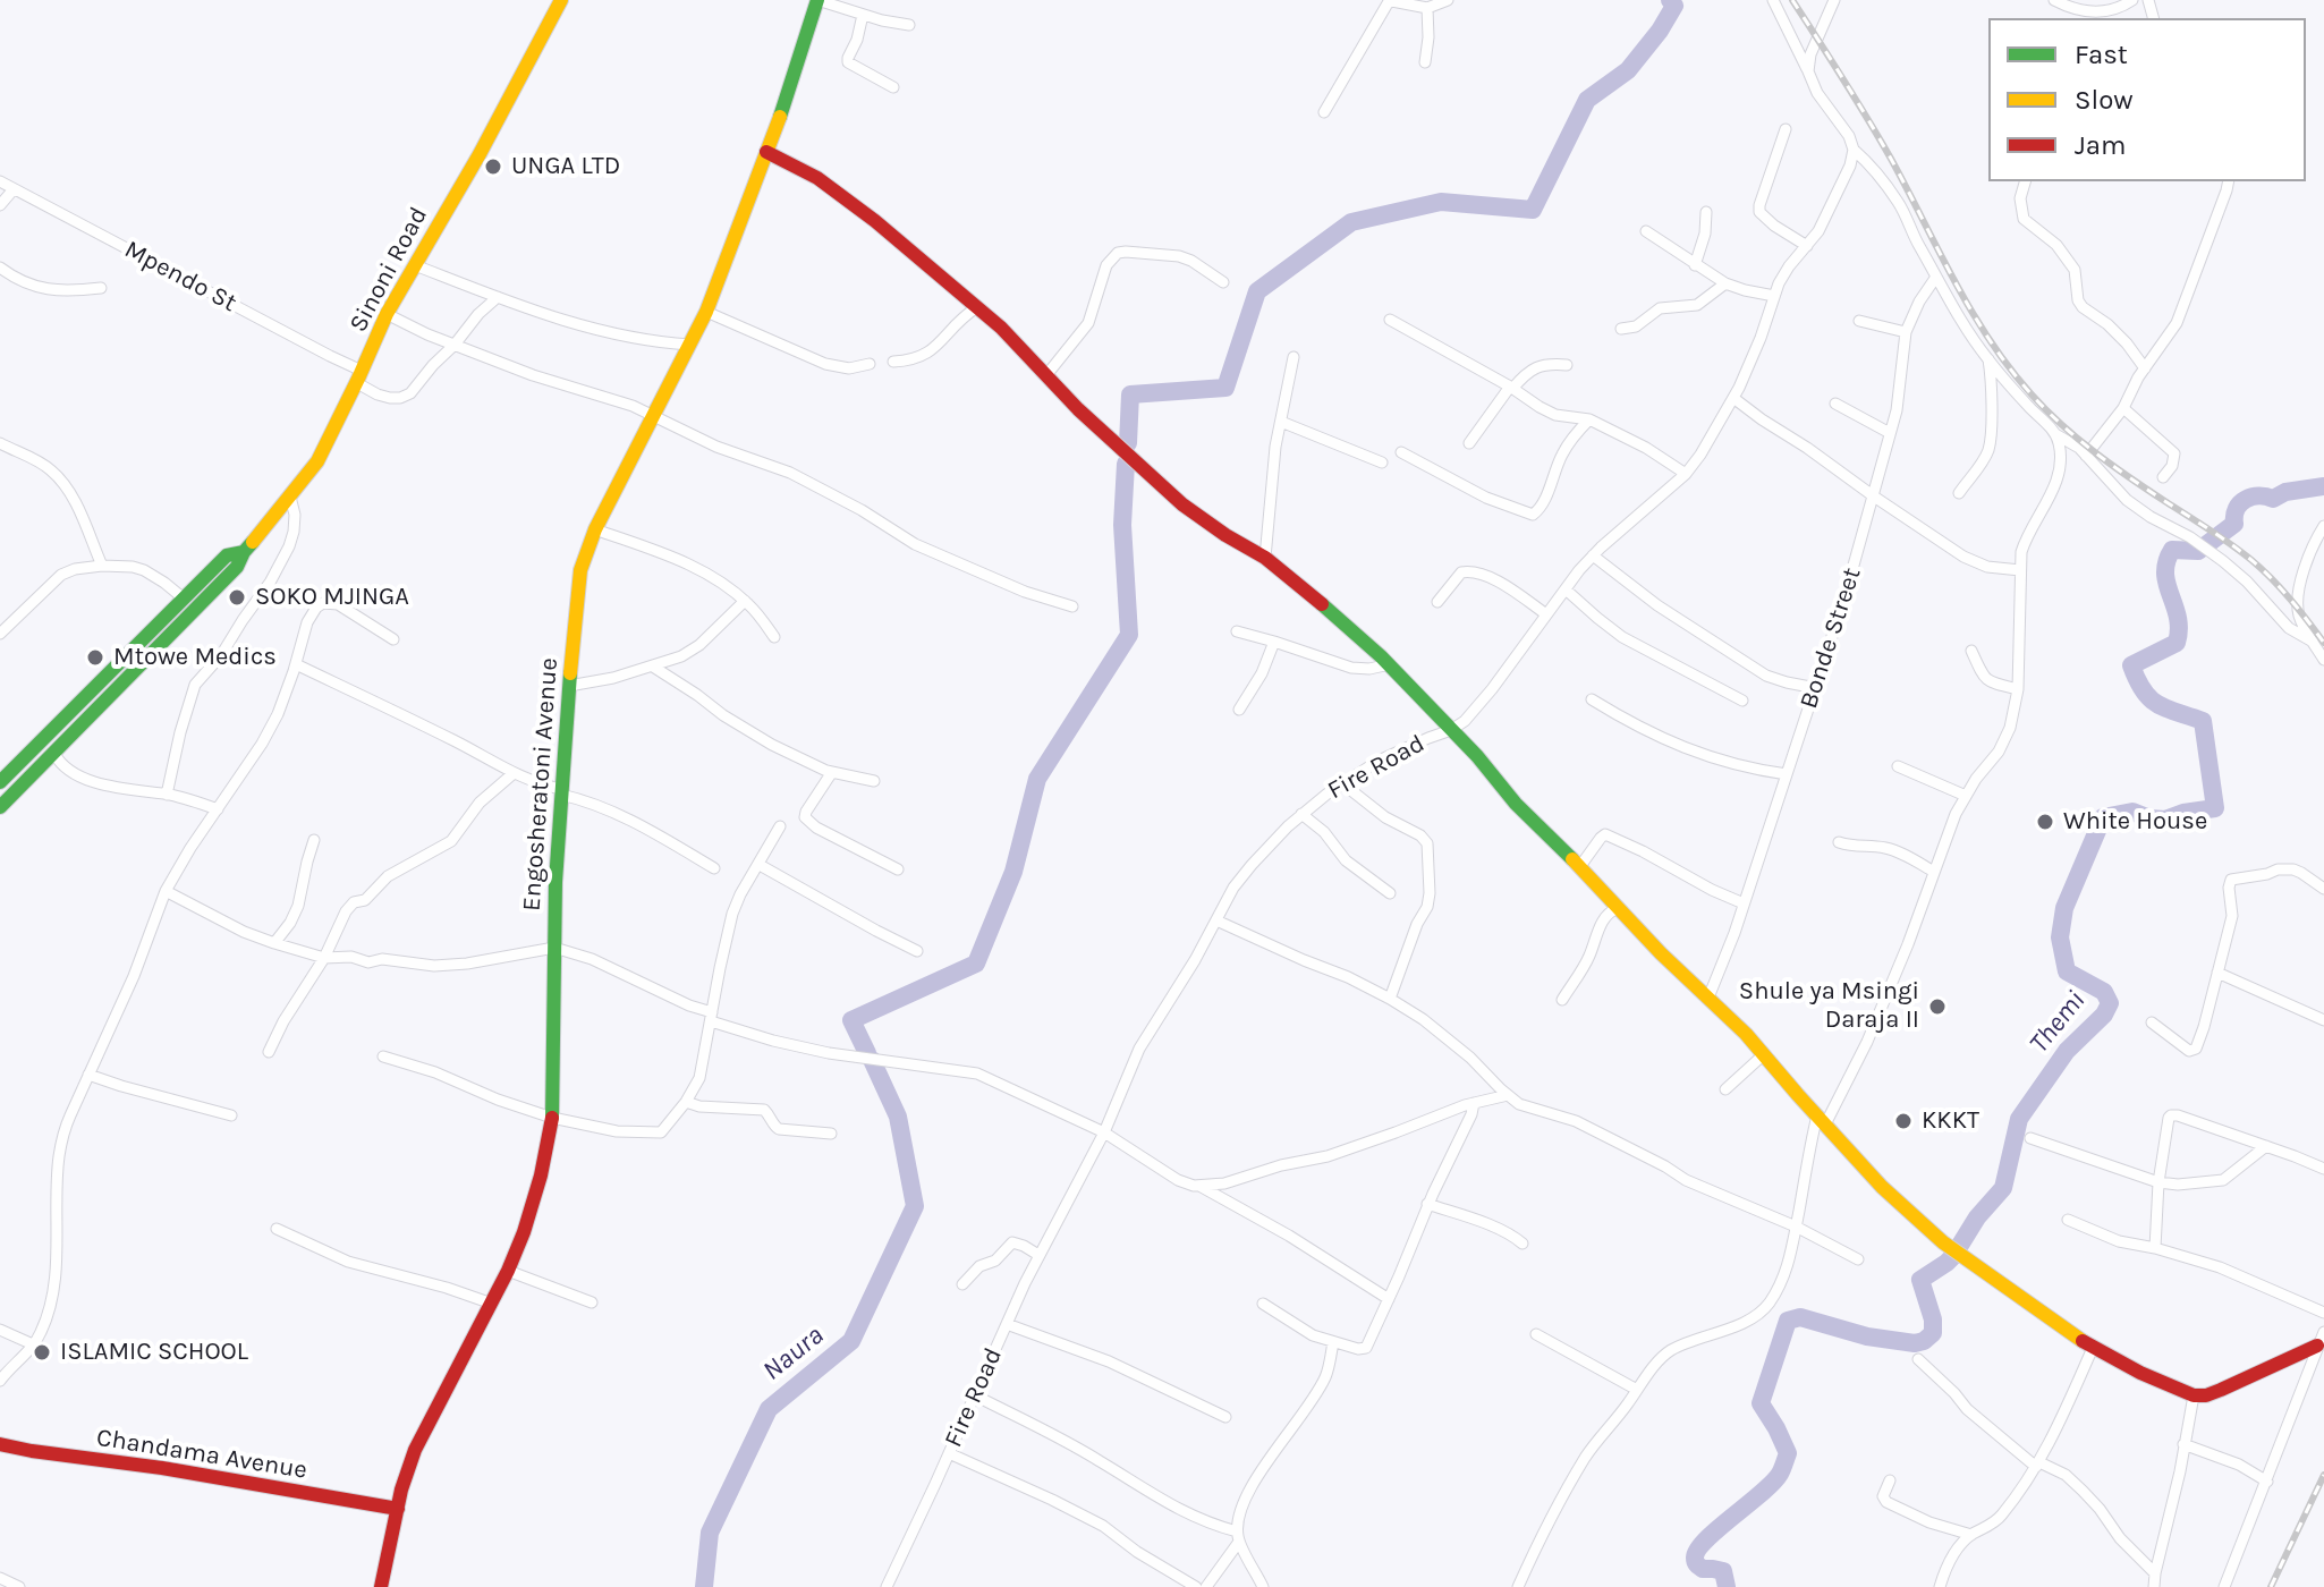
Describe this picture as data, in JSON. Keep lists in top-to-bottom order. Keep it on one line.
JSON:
{"streets":{"street":["Sinoni Road","Mpendo St","Bonde Street","Fire Road","Engosheratoni Avenue","Chandama Avenue"]},"crossings":[["Sinoni Road","Mpendo St"],["Engosheratoni Avenue","Chandama Avenue"]],"water":["Themi","Naura"],"places":["UNGA LTD","SOKO MJINGA","Mtowe Medics","White House","Shule ya Msingi Daraja II","KKKT","ISLAMIC SCHOOL"],"legend":["Fast","Slow","Jam"]}
